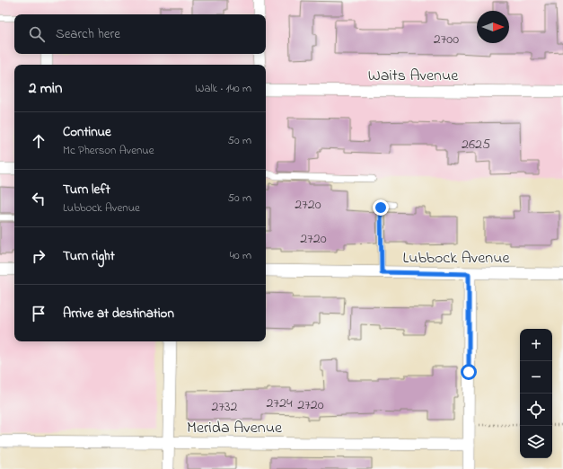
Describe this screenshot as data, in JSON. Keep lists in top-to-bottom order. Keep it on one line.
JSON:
{"streets":{"street":["Waits Avenue","Lubbock Avenue","Merida Avenue"]},"house_numbers":["2700","2625","2720","2720","2724","2720","2732"],"north":"right","page":{"search":"Search here","heading":["2 min","Walk · 140 m"],"list":[["Continue","Mc Pherson Avenue","50 m"],["Turn left","Lubbock Avenue","50 m"],["Turn right","40 m"],"Arrive at destination"],"map_buttons":["+","−"]}}
